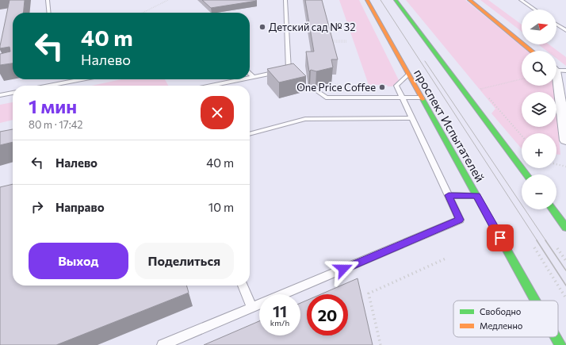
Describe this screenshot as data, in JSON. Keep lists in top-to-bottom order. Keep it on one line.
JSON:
{"streets":{"main road":["проспект Испытателей"]},"places":["Детский сад № 32","One Price Coffee"],"legend":["Свободно","Медленно"],"north":"right","page":{"map_buttons":["+","−"],"turn":["40 m","Налево"],"heading":["1 мин","80 m · 17:42"],"list":[{"name":"Налево","value":"40 m"},{"name":"Направо","value":"10 m"}],"buttons":["Выход","Поделиться"],"speed":"11 km/h","limit":"20"}}
